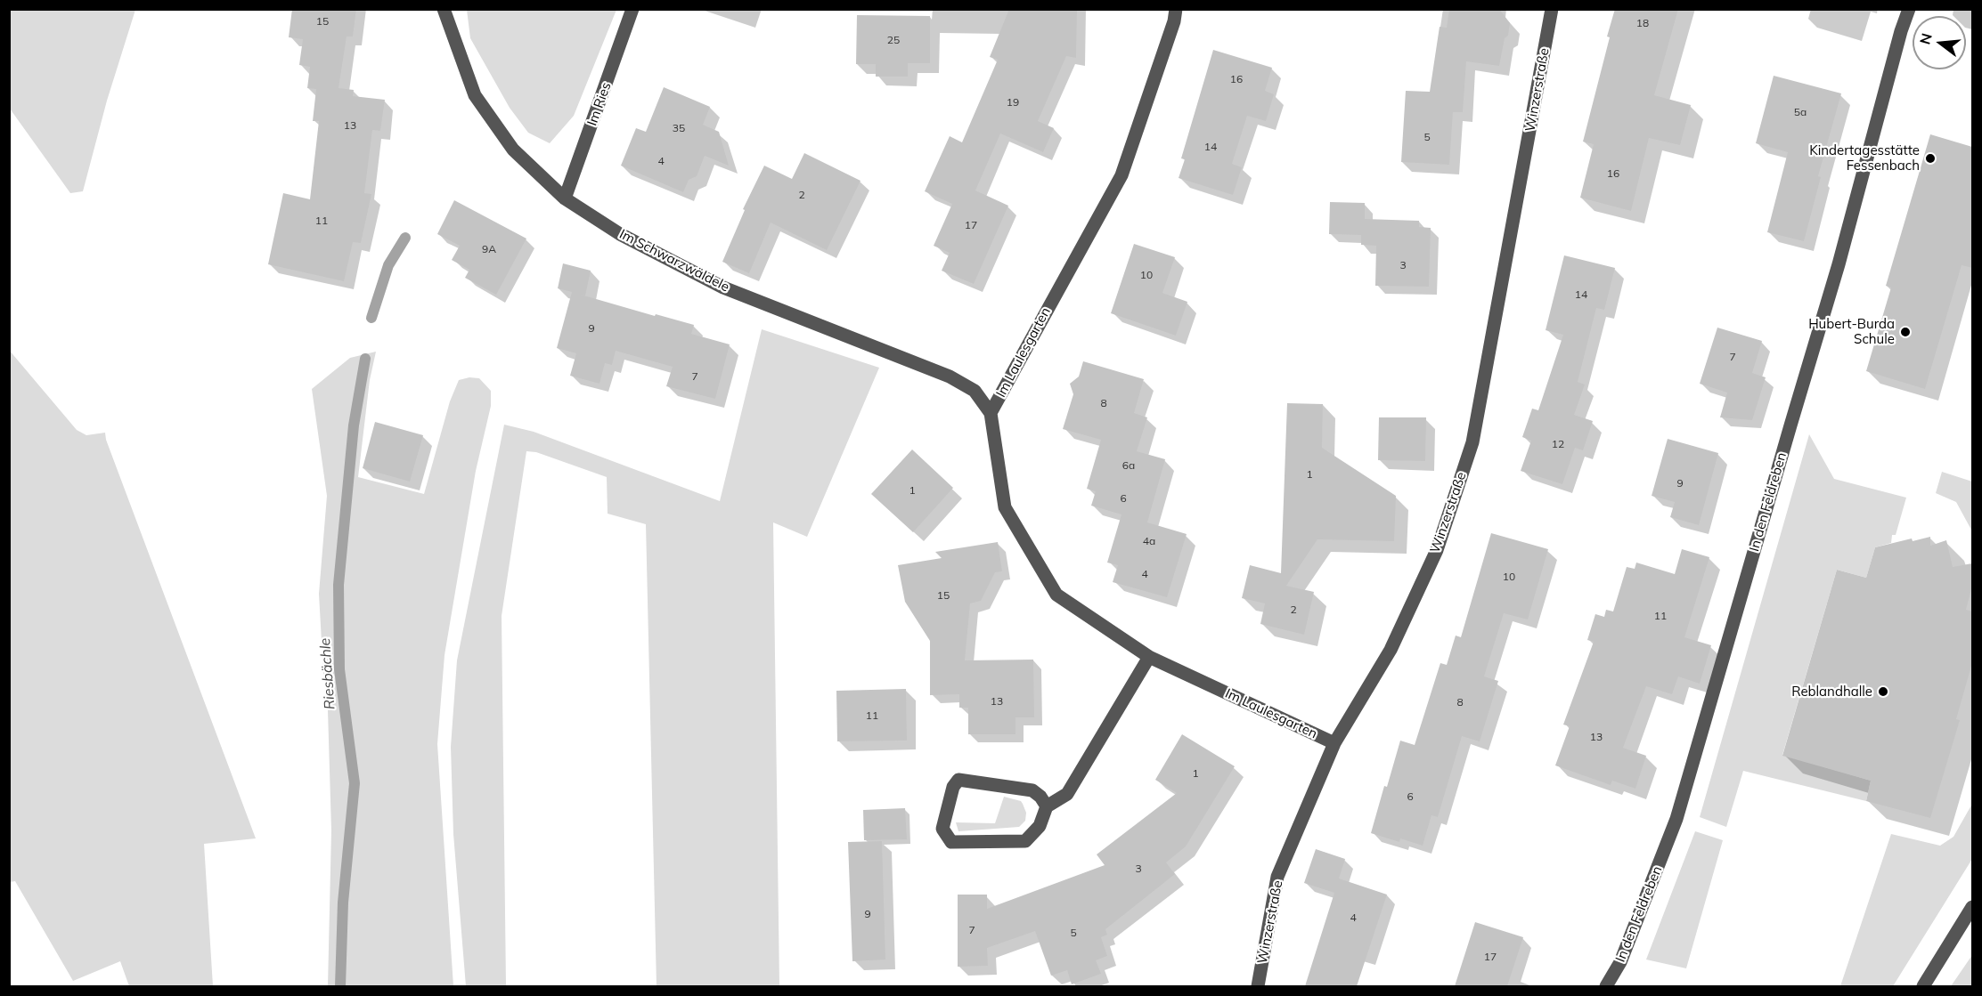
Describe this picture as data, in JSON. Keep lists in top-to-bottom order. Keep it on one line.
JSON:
{"streets":{"street":["Winzerstraße","Im Ries","Im Schwarzwäldele","Im Laulesgarten","In den Feldreben"]},"crossings":[["Winzerstraße","Im Laulesgarten"],["Im Ries","Im Schwarzwäldele"],["Im Schwarzwäldele","Im Laulesgarten"]],"water":["Riesbächle"],"places":["Kindertagesstätte Fessenbach","Hubert-Burda Schule","Reblandhalle"],"house_numbers":["15","18","25","16","19","5a","13","35","5","14","4","16","2","11","17","9A","3","10","14","9","7","7","8","12","6a","1","9","1","6","4a","4","10","15","2","11","13","8","11","13","1","6","3","9","4","7","5","17"],"north":"left"}
